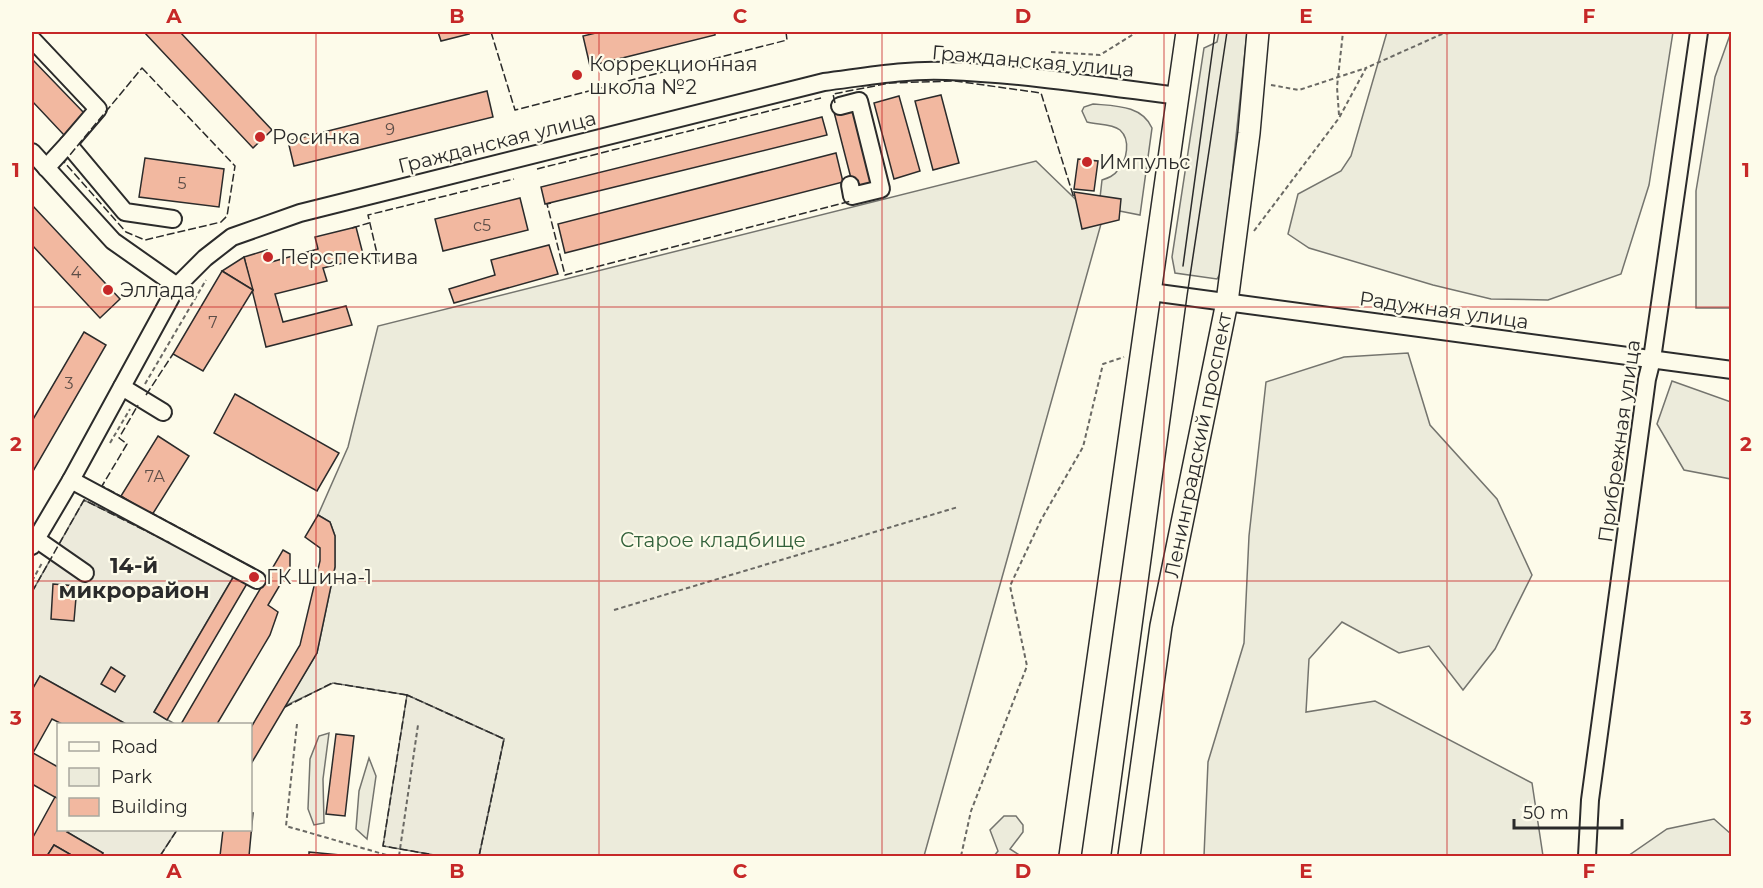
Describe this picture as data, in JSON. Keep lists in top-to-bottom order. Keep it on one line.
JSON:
{"streets":{"main road":["Ленинградский проспект"],"street":["Гражданская улица","Радужная улица","Прибрежная улица"]},"crossings":[["Радужная улица","Прибрежная улица"],["Радужная улица","Ленинградский проспект"]],"districts":["14-й микрорайон"],"parks":["Старое кладбище"],"places":["Коррекционная школа №2","Росинка","Импульс","Перспектива","Эллада","ГК Шина-1"],"house_numbers":["9","5","с5","4","7","3","7А"],"legend":["Road","Park","Building"],"scale_bar":"50 m","grid":{"columns":["A","B","C","D","E","F"],"rows":["1","2","3"]}}
